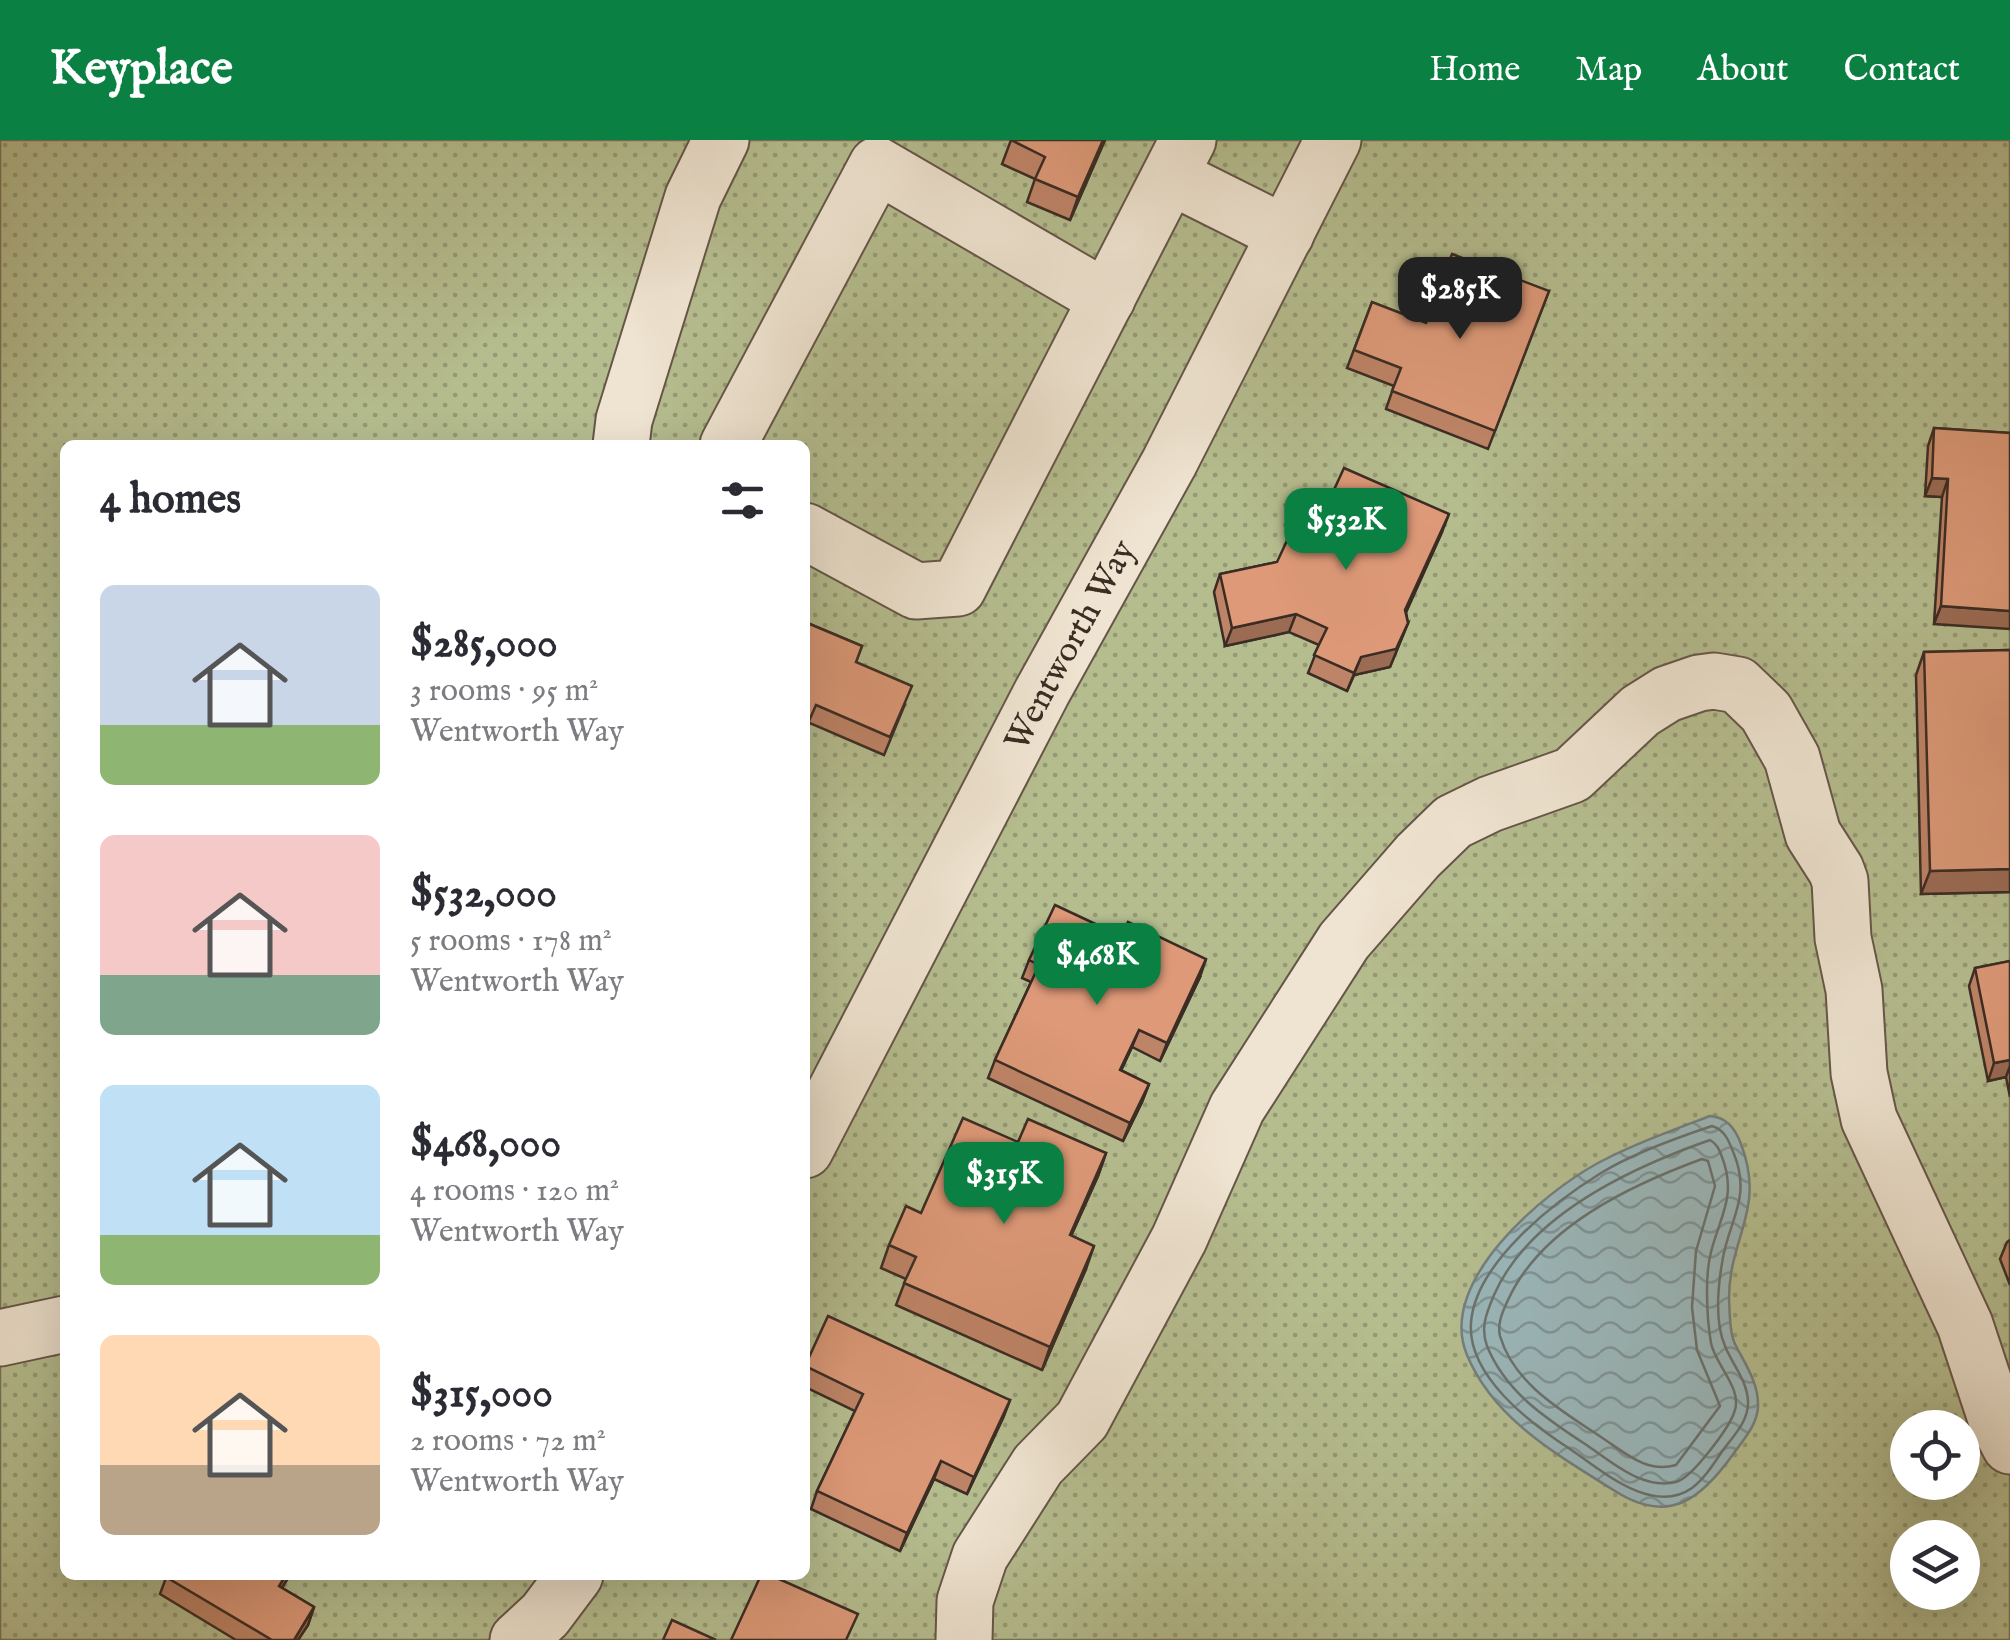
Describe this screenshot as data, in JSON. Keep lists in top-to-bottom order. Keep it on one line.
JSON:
{"streets":{"street":["Wentworth Way"]},"page":{"header":"Keyplace","nav":["Home","Map","About","Contact"],"price":["$285K","$532K","$468K","$315K"],"heading":"4 homes","list":[{"name":"$285,000","note":"3 rooms · 95 m² · Wentworth Way"},{"name":"$532,000","note":"5 rooms · 178 m² · Wentworth Way"},{"name":"$468,000","note":"4 rooms · 120 m² · Wentworth Way"},{"name":"$315,000","note":"2 rooms · 72 m² · Wentworth Way"}]}}
